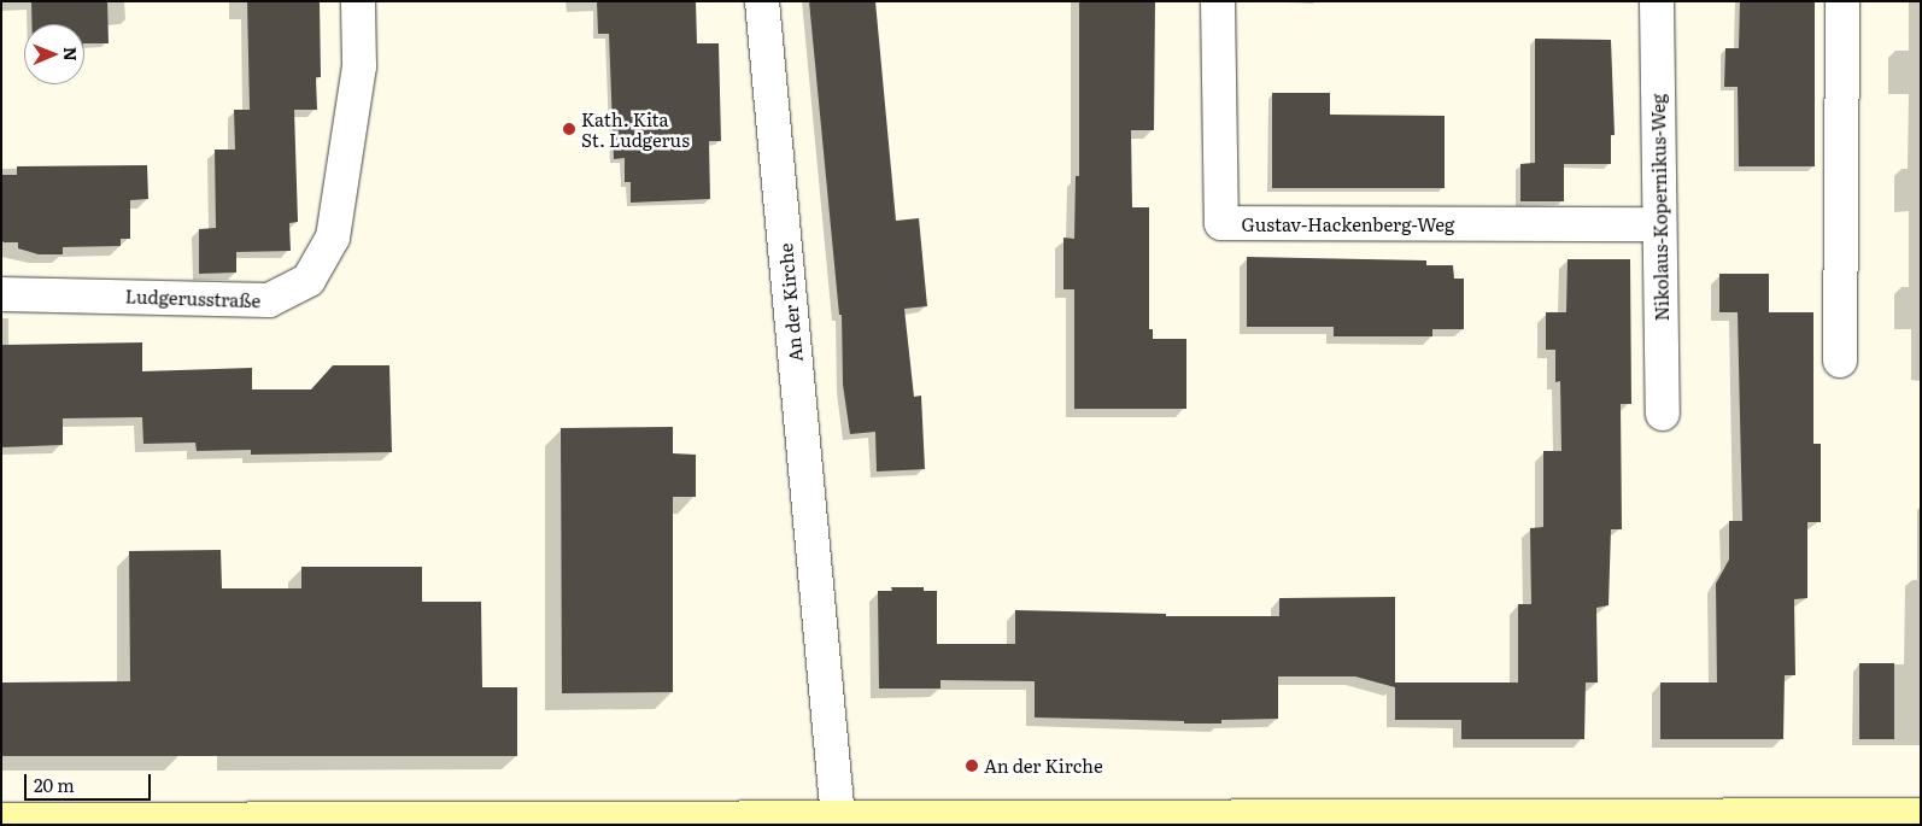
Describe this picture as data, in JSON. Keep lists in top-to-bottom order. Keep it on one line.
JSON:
{"streets":{"street":["Nikolaus-Kopernikus-Weg","Gustav-Hackenberg-Weg","Ludgerusstraße","An der Kirche"]},"crossings":[["Nikolaus-Kopernikus-Weg","Gustav-Hackenberg-Weg"]],"places":["Kath. Kita St. Ludgerus","An der Kirche"],"scale_bar":"20 m","north":"right"}
